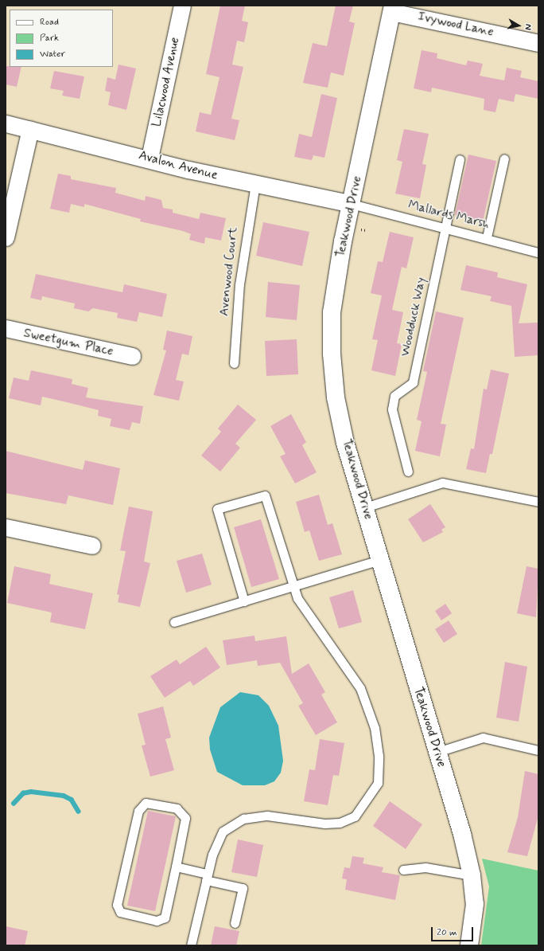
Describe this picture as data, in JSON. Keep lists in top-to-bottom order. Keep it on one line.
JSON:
{"streets":{"street":["Ivywood Lane","Lilacwood Avenue","Avalon Avenue","Teakwood Drive","Sweetgum Place"],"lane":["Mallards Marsh","Avenwood Court","Woodduck Way"]},"crossings":[["Ivywood Lane","Teakwood Drive"],["Lilacwood Avenue","Avalon Avenue"],["Avalon Avenue","Mallards Marsh"],["Avalon Avenue","Teakwood Drive"],["Avalon Avenue","Avenwood Court"],["Mallards Marsh","Teakwood Drive"],["Mallards Marsh","Woodduck Way"]],"legend":["Road","Park","Water"],"scale_bar":"20 m","north":"right"}
